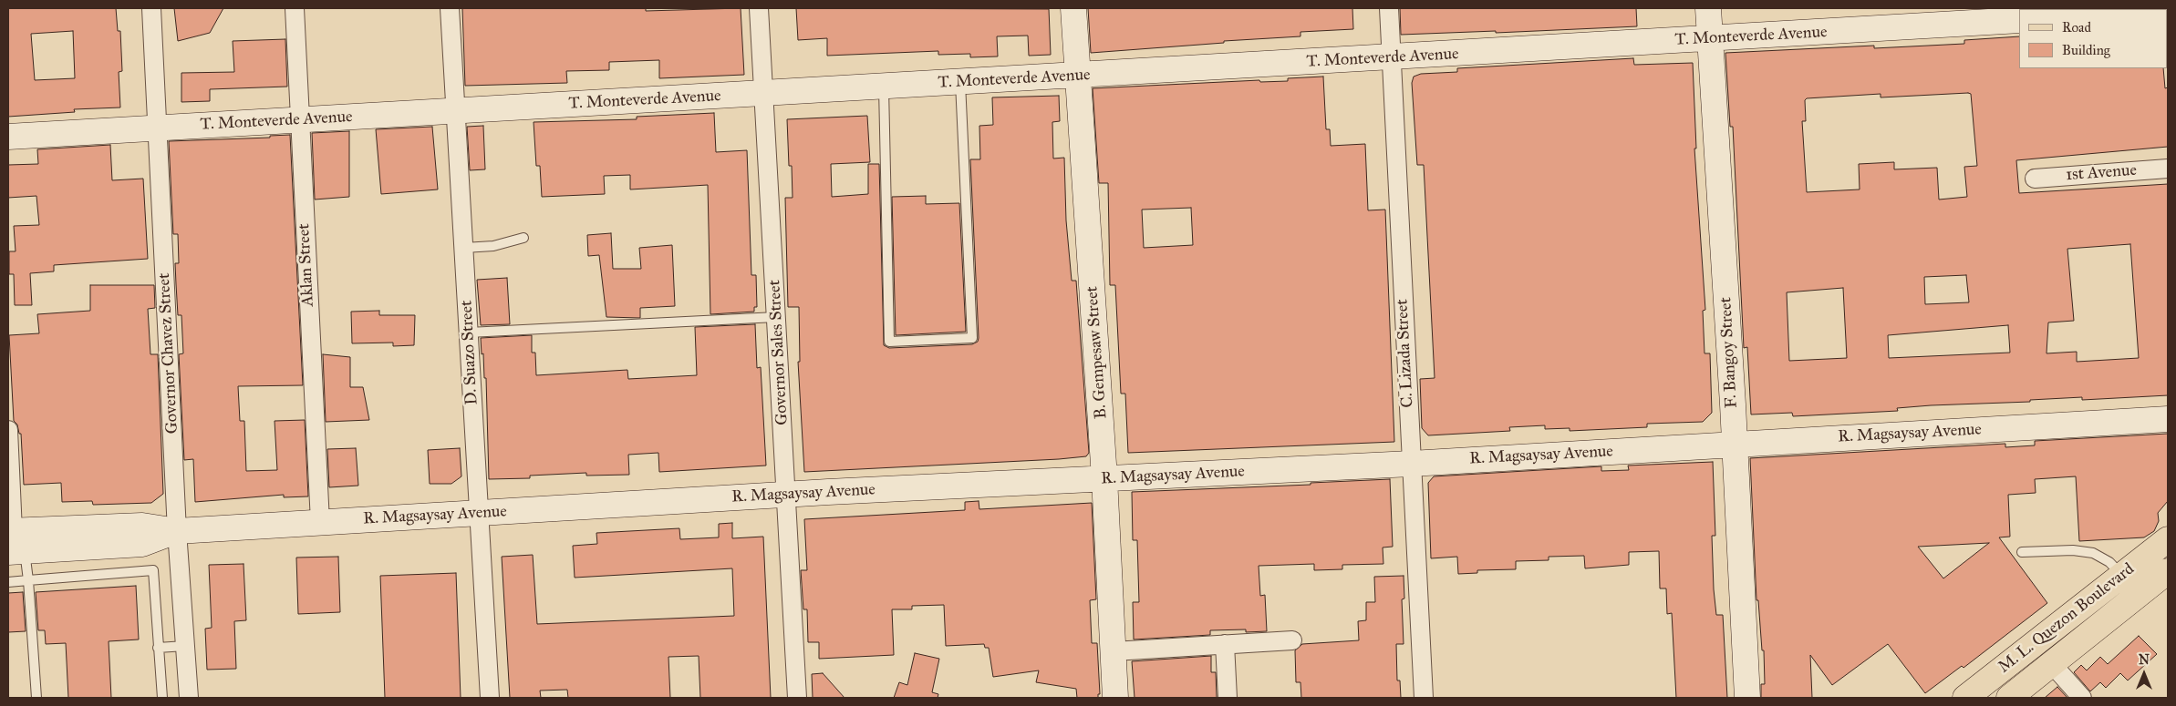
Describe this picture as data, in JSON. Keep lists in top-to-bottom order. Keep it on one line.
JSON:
{"streets":{"main road":["M. L. Quezon Boulevard"],"street":["T. Monteverde Avenue","1st Avenue","Aklan Street","D. Suazo Street","Governor Sales Street","B. Gempesaw Street","F. Bangoy Street","Governor Chavez Street","C. Lizada Street","R. Magsaysay Avenue"]},"crossings":[["T. Monteverde Avenue","Aklan Street"],["T. Monteverde Avenue","D. Suazo Street"],["T. Monteverde Avenue","Governor Sales Street"],["T. Monteverde Avenue","B. Gempesaw Street"],["T. Monteverde Avenue","F. Bangoy Street"],["T. Monteverde Avenue","Governor Chavez Street"],["T. Monteverde Avenue","C. Lizada Street"],["Aklan Street","R. Magsaysay Avenue"],["D. Suazo Street","R. Magsaysay Avenue"],["Governor Sales Street","R. Magsaysay Avenue"],["B. Gempesaw Street","R. Magsaysay Avenue"],["F. Bangoy Street","R. Magsaysay Avenue"],["Governor Chavez Street","R. Magsaysay Avenue"],["C. Lizada Street","R. Magsaysay Avenue"]],"legend":["Road","Building"],"north":"top"}
